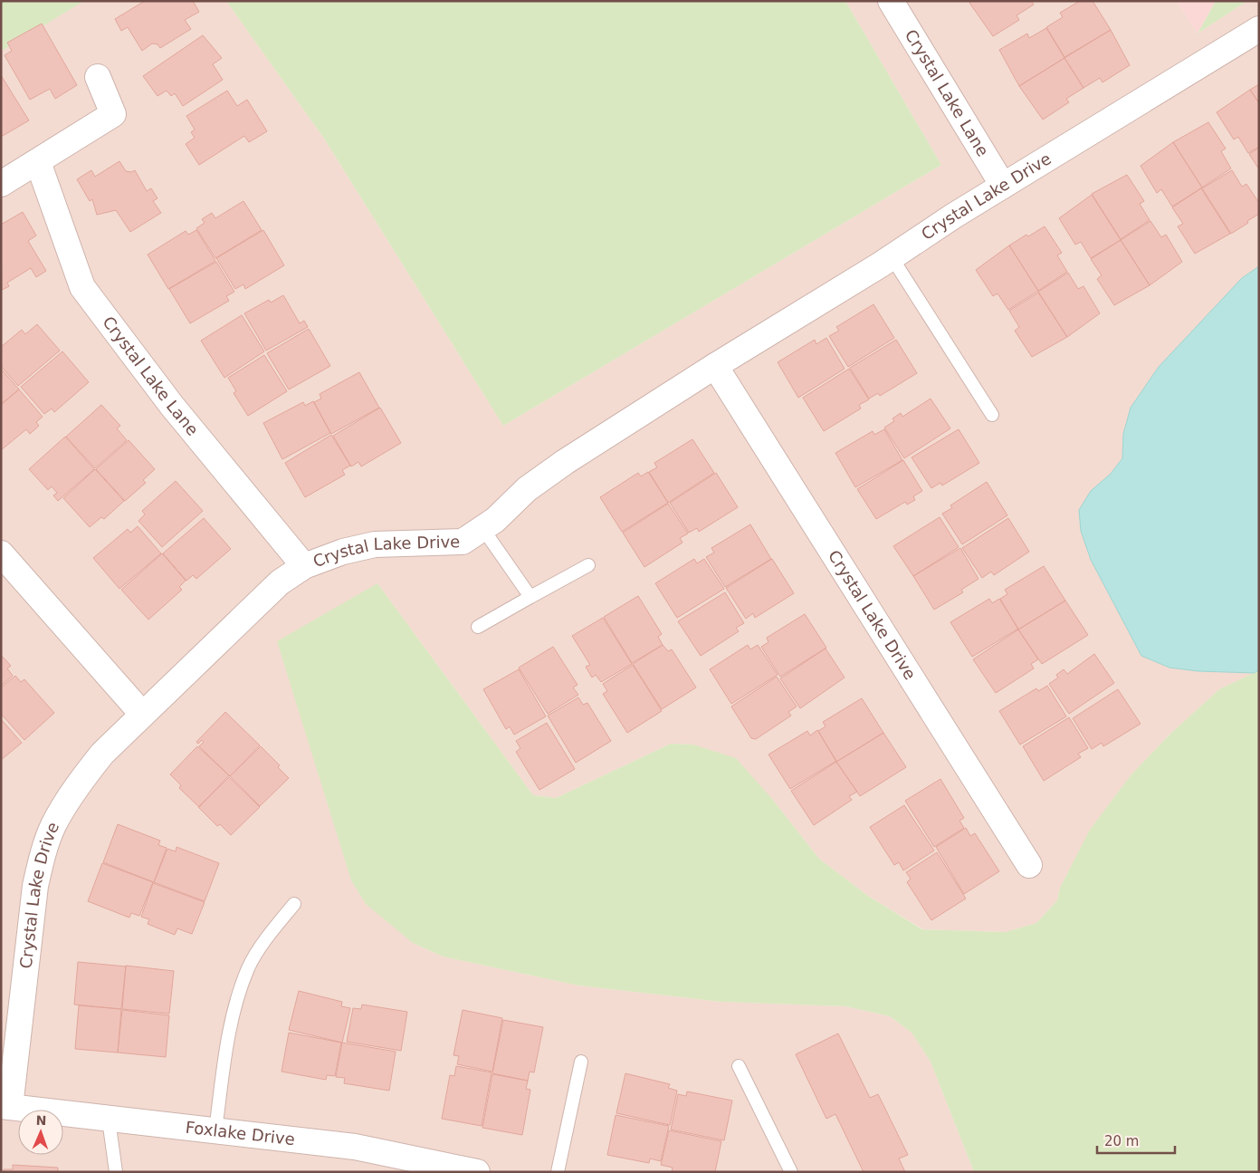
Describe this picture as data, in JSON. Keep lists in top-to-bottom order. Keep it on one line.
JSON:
{"streets":{"street":["Crystal Lake Lane","Crystal Lake Drive","Foxlake Drive"]},"crossings":[["Crystal Lake Lane","Crystal Lake Drive"],["Crystal Lake Drive","Foxlake Drive"]],"scale_bar":"20 m","north":"top"}
